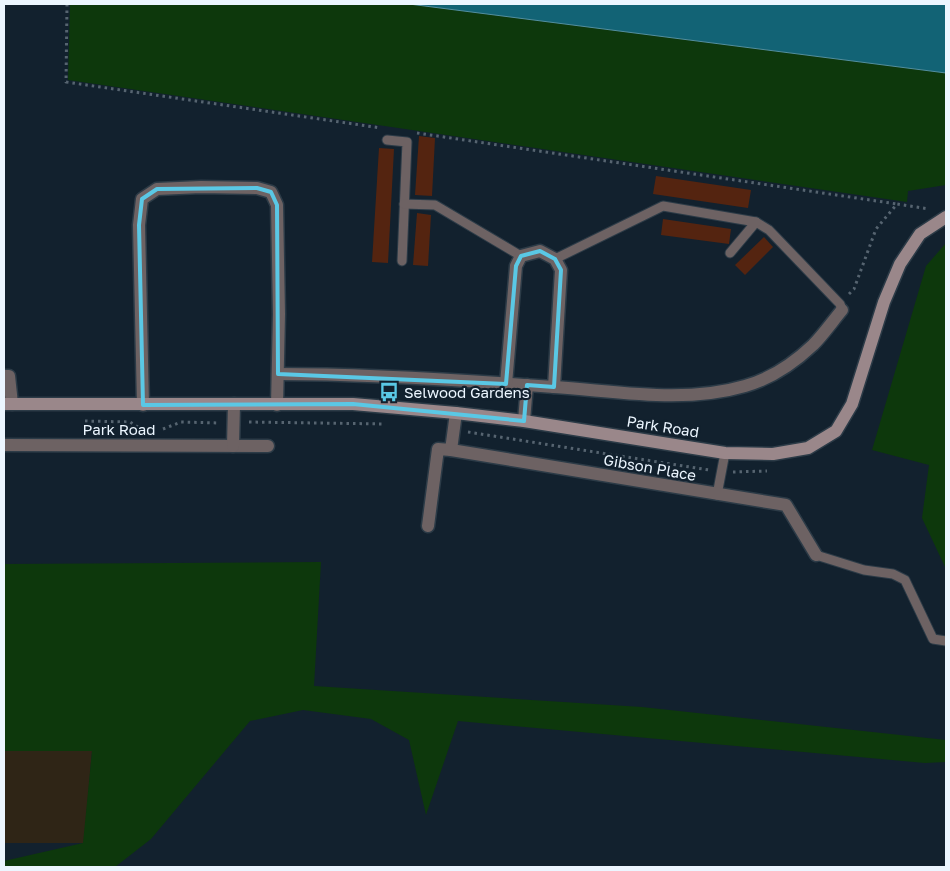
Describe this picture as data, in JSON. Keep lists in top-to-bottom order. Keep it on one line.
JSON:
{"streets":{"main road":["Park Road"],"street":["Gibson Place"]},"places":{"bus stop":["Selwood Gardens"]}}
